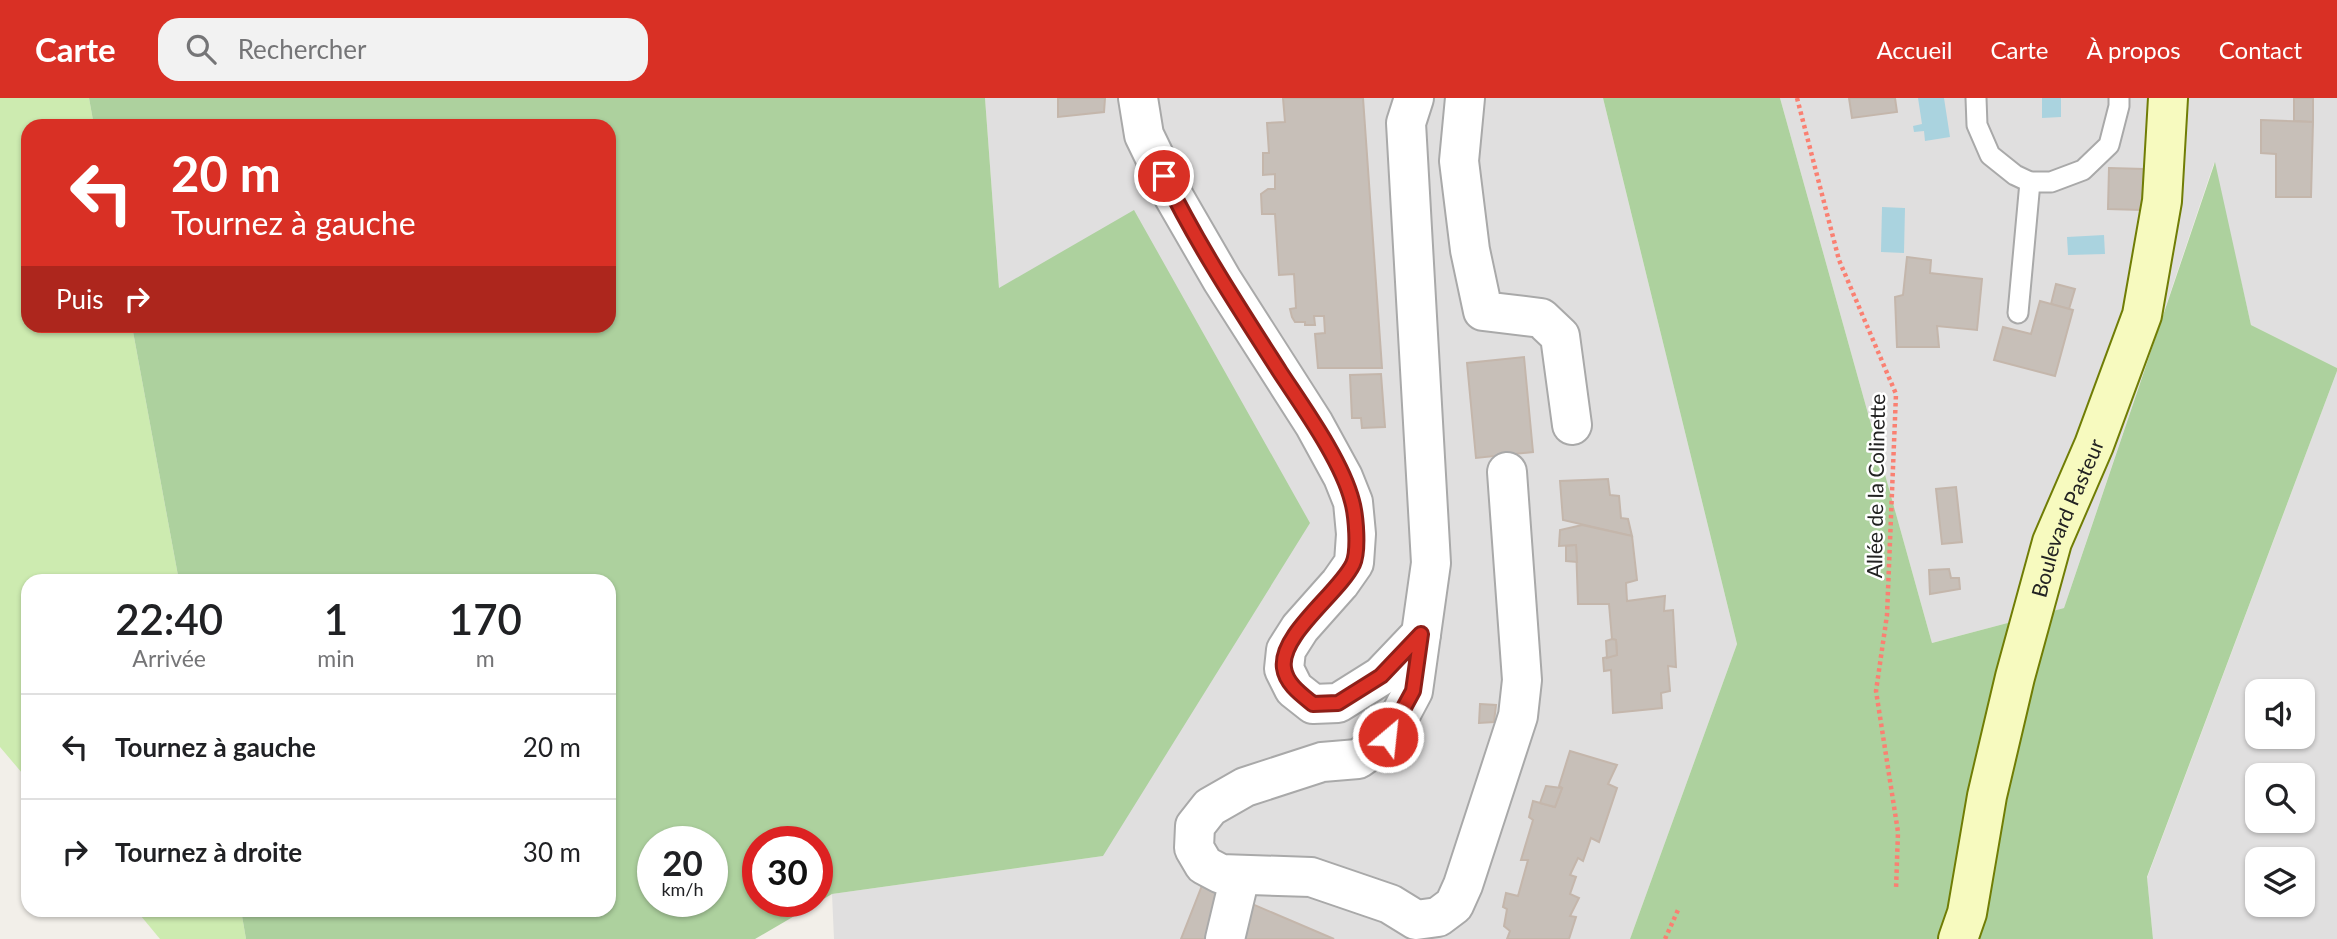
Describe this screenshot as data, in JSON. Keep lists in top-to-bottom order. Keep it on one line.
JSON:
{"streets":{"main road":["Boulevard Pasteur"],"path":["Allée de la Colinette"]},"page":{"header":"Carte","search":"Rechercher","nav":["Accueil","Carte","À propos","Contact"],"turn":["20 m","Tournez à gauche"],"then":"Puis","eta":["22:40","Arrivée","1","min","170","m"],"list":[{"name":"Tournez à gauche","value":"20 m"},{"name":"Tournez à droite","value":"30 m"}],"speed":"20 km/h","limit":"30"}}
